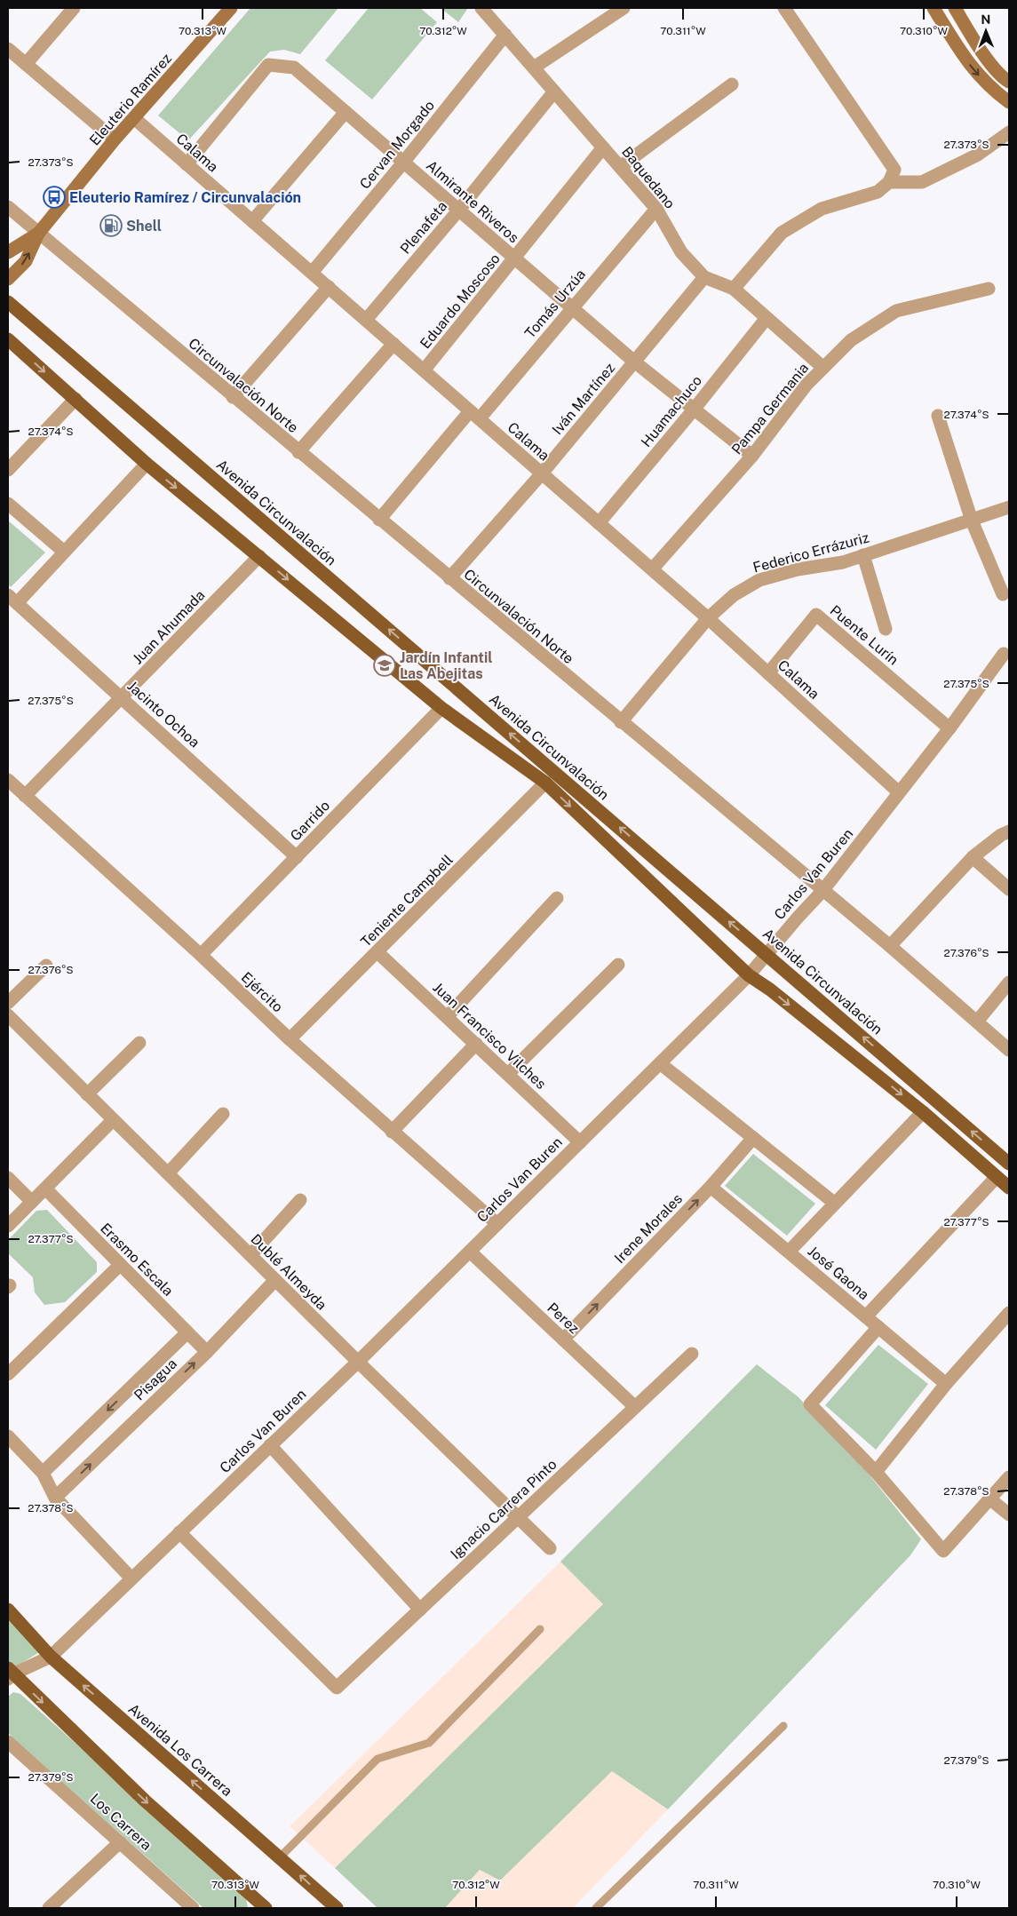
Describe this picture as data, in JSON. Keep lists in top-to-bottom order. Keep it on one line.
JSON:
{"streets":{"main road":["Eleuterio Ramírez","Avenida Circunvalación","Avenida Los Carrera"],"street":["Cervan Morgado","Calama","Baquedano","Almirante Riveros","Plenafeta","Eduardo Moscoso","Tomás Urzúa","Circunvalación Norte","Iván Martínez","Pampa Germania","Huamachuco","Federico Errázuriz","Juan Ahumada","Puente Lurín","Jacinto Ochoa","Garrido","Carlos Van Buren","Teniente Campbell","Ejército","Juan Francisco Vilches","Irene Morales","Erasmo Escala","Dublé Almeyda","José Gaona","Perez","Pisagua","Ignacio Carrera Pinto","Los Carrera"]},"crossings":[["Eleuterio Ramírez","Calama"],["Eleuterio Ramírez","Circunvalación Norte"],["Cervan Morgado","Calama"],["Cervan Morgado","Baquedano"],["Cervan Morgado","Almirante Riveros"],["Calama","Almirante Riveros"],["Calama","Plenafeta"],["Calama","Eduardo Moscoso"],["Calama","Tomás Urzúa"],["Calama","Iván Martínez"],["Calama","Pampa Germania"],["Calama","Huamachuco"],["Calama","Federico Errázuriz"],["Calama","Puente Lurín"],["Calama","Carlos Van Buren"],["Baquedano","Plenafeta"],["Baquedano","Eduardo Moscoso"],["Baquedano","Tomás Urzúa"],["Baquedano","Iván Martínez"],["Baquedano","Pampa Germania"],["Baquedano","Huamachuco"],["Almirante Riveros","Plenafeta"],["Almirante Riveros","Eduardo Moscoso"],["Almirante Riveros","Tomás Urzúa"],["Almirante Riveros","Iván Martínez"],["Almirante Riveros","Pampa Germania"],["Almirante Riveros","Huamachuco"],["Tomás Urzúa","Circunvalación Norte"],["Circunvalación Norte","Iván Martínez"],["Circunvalación Norte","Federico Errázuriz"],["Circunvalación Norte","Carlos Van Buren"],["Avenida Circunvalación","Juan Ahumada"],["Avenida Circunvalación","Garrido"],["Avenida Circunvalación","Carlos Van Buren"],["Avenida Circunvalación","Teniente Campbell"],["Juan Ahumada","Jacinto Ochoa"],["Juan Ahumada","Ejército"],["Puente Lurín","Carlos Van Buren"],["Jacinto Ochoa","Garrido"],["Garrido","Ejército"],["Carlos Van Buren","Ejército"],["Carlos Van Buren","Juan Francisco Vilches"],["Carlos Van Buren","Dublé Almeyda"],["Carlos Van Buren","Perez"],["Carlos Van Buren","Ignacio Carrera Pinto"],["Carlos Van Buren","Avenida Los Carrera"],["Teniente Campbell","Ejército"],["Teniente Campbell","Juan Francisco Vilches"],["Irene Morales","José Gaona"],["Irene Morales","Perez"],["Erasmo Escala","Pisagua"],["Dublé Almeyda","Pisagua"],["Dublé Almeyda","Ignacio Carrera Pinto"],["Perez","Ignacio Carrera Pinto"]],"one_way":["Irene Morales"],"places":{"bus stop":["Eleuterio Ramírez / Circunvalación"],"fuel station":["Shell"],"school or university":["Jardín Infantil Las Abejitas"]},"north":"top","coordinates":["70.313°W","70.312°W","70.311°W","70.310°W","27.373°S","27.374°S","27.375°S","27.376°S","27.377°S","27.378°S","27.379°S"]}
